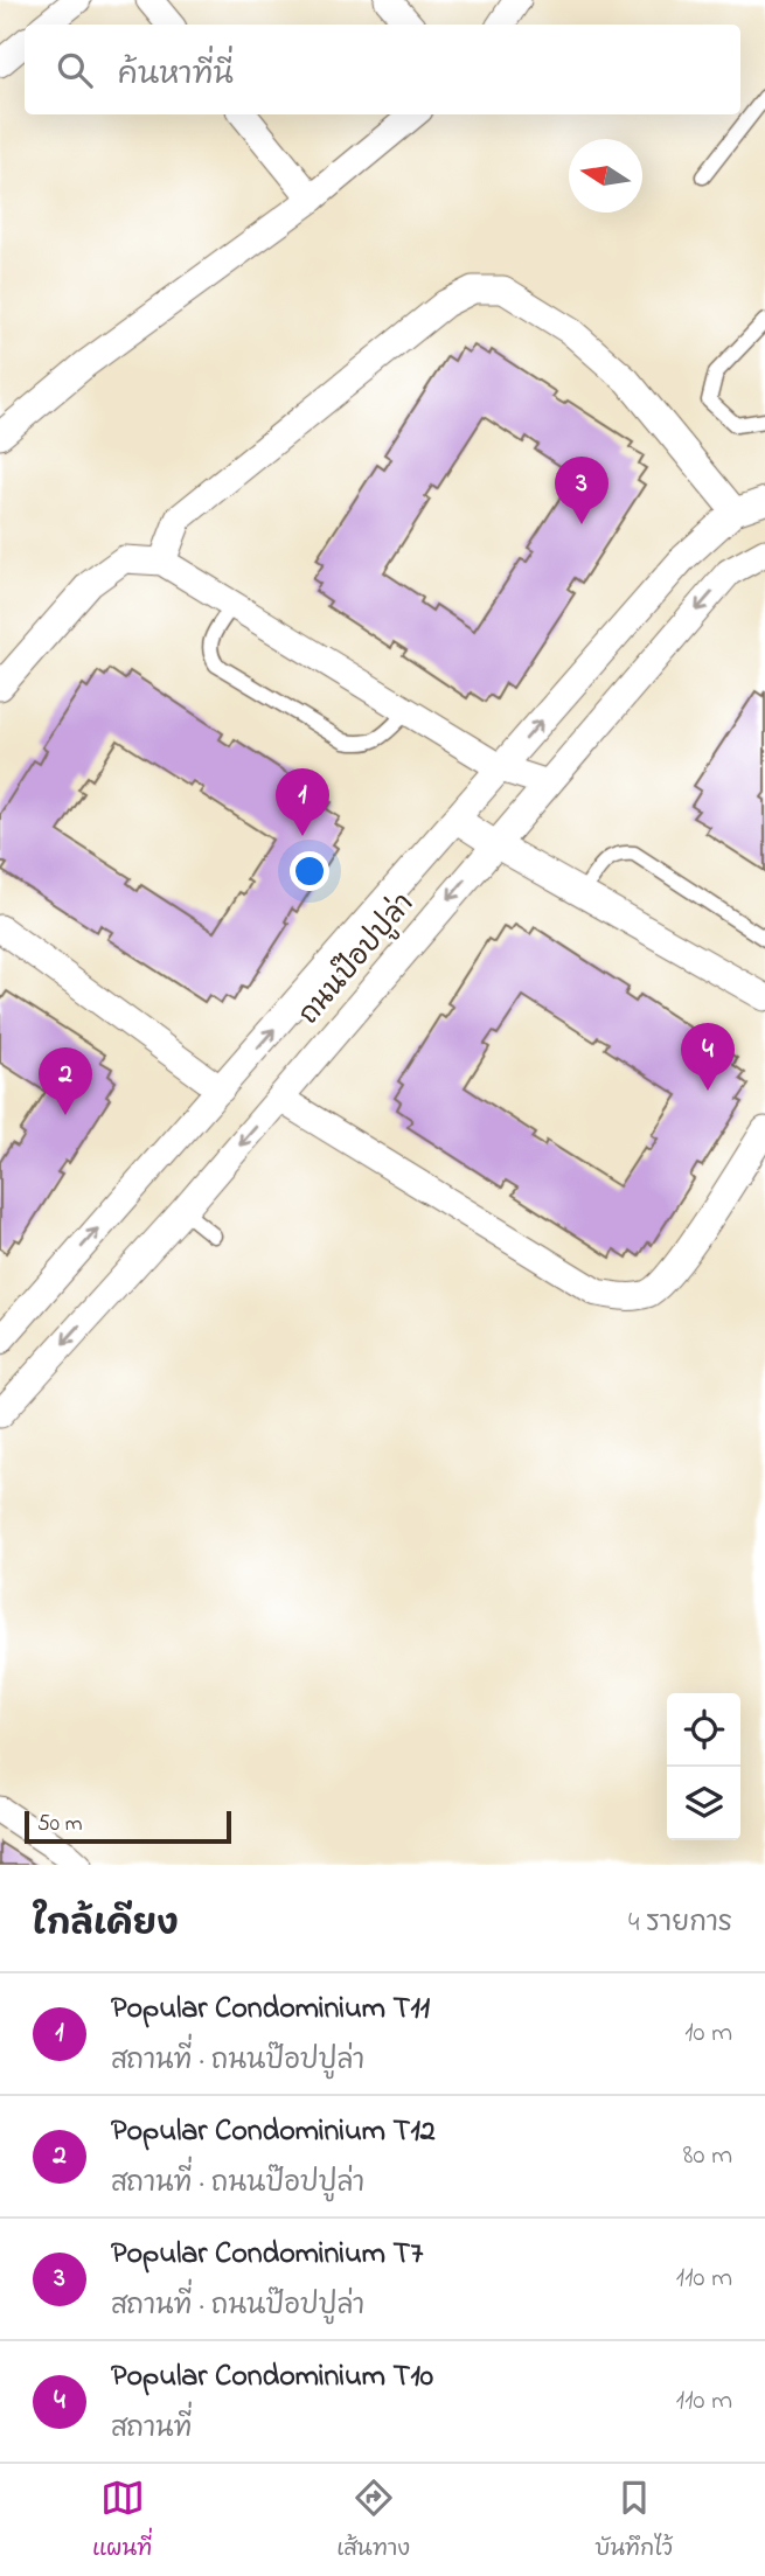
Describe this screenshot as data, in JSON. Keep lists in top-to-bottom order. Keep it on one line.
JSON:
{"streets":{"street":["ถนนป๊อปปูล่า"]},"scale_bar":"50 m","north":"left","page":{"search":"ค้นหาที่นี่","pins":["3","1","4","2"],"scale":"50 m","heading":["ใกล้เคียง","4 รายการ"],"list":[{"mark":"1","name":"Popular Condominium T11","note":"สถานที่ · ถนนป๊อปปูล่า","value":"10 m"},{"mark":"2","name":"Popular Condominium T12","note":"สถานที่ · ถนนป๊อปปูล่า","value":"80 m"},{"mark":"3","name":"Popular Condominium T7","note":"สถานที่ · ถนนป๊อปปูล่า","value":"110 m"},{"mark":"4","name":"Popular Condominium T10","note":"สถานที่","value":"110 m"}],"nav":["แผนที่","เส้นทาง","บันทึกไว้"]}}
